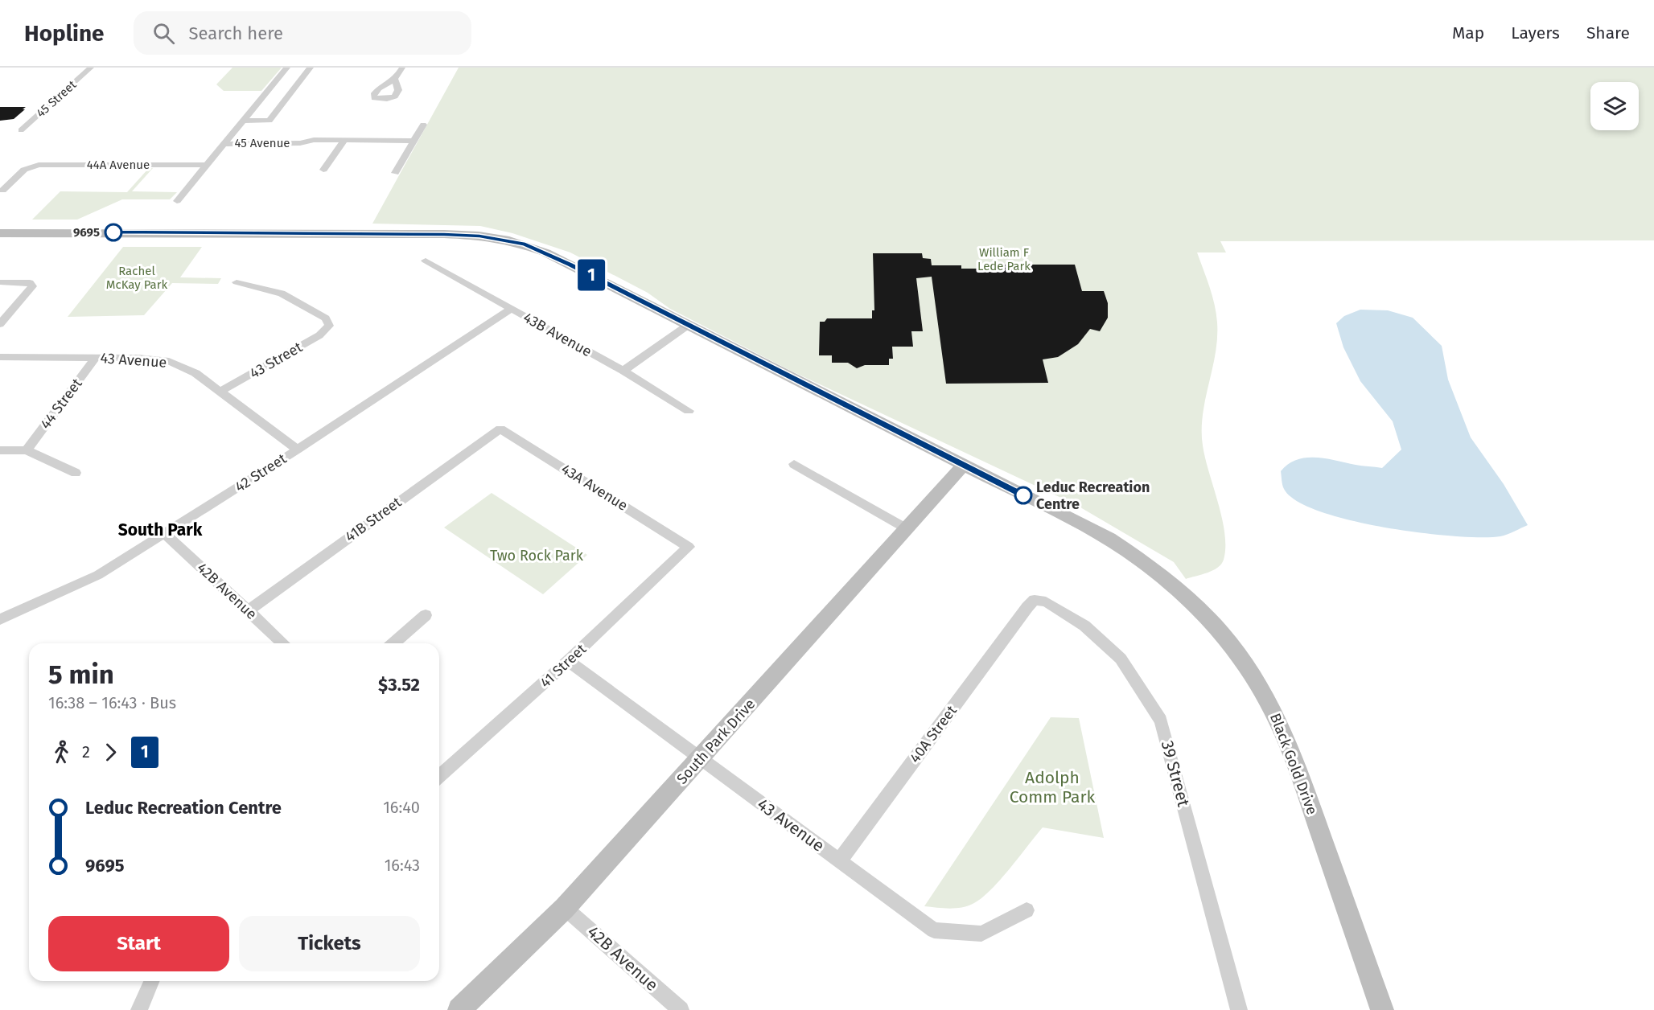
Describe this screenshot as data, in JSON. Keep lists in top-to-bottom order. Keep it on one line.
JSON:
{"streets":{"main road":["South Park Drive","Black Gold Drive"],"street":["45 Street","45 Avenue","44A Avenue","43B Avenue","43 Avenue","43 Street","44 Street","42 Street","43A Avenue","41B Street","42B Avenue","41 Street","40A Street","39 Street"]},"crossings":[["43B Avenue","42 Street"],["43 Avenue","43 Street"],["43 Avenue","44 Street"],["43 Avenue","42 Street"],["43 Avenue","41 Street"],["43 Avenue","40A Street"],["43 Avenue","South Park Drive"],["42 Street","42B Avenue"],["43A Avenue","41B Street"],["43A Avenue","41 Street"],["41B Street","42B Avenue"],["42B Avenue","South Park Drive"],["40A Street","39 Street"],["South Park Drive","Black Gold Drive"]],"districts":["South Park"],"parks":["William F Lede Park","Rachel McKay Park","Two Rock Park","Adolph Comm Park"],"places":["9695","Leduc Recreation Centre"],"lines":["bus line 1"],"page":{"header":"Hopline","search":"Search here","nav":["Map","Layers","Share"],"on_map":"1","heading":["5 min","16:38 – 16:43 · Bus","$3.52"],"legs":["2","1"],"list":[{"name":"Leduc Recreation Centre","value":"16:40"},{"name":"9695","value":"16:43"}],"buttons":["Start","Tickets"]}}
